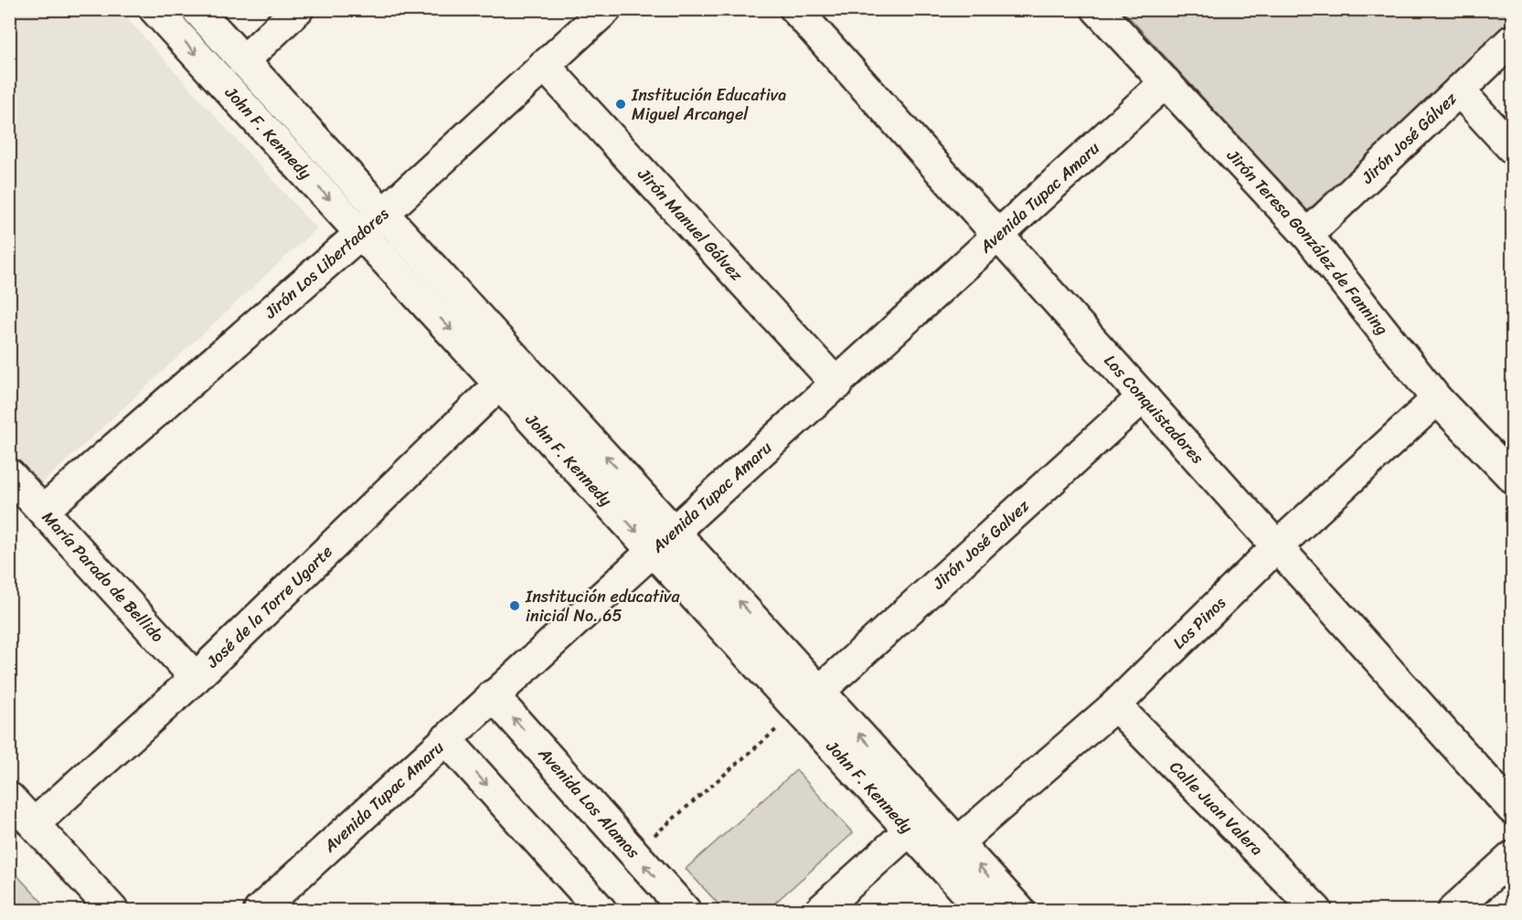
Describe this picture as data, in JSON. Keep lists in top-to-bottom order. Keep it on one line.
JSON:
{"streets":{"street":["John F. Kennedy","Jirón José Gálvez","Avenida Tupac Amaru","Jirón Manuel Gálvez","Jirón Teresa González de Fanning","Jirón Los Libertadores","Los Conquistadores","Jirón José Galvez","María Parado de Bellido","José de la Torre Ugarte","Los Pinos","Avenida Los Alamos","Calle Juan Valera"]},"crossings":[["John F. Kennedy","Avenida Tupac Amaru"],["John F. Kennedy","Jirón Los Libertadores"],["John F. Kennedy","Jirón José Galvez"],["John F. Kennedy","José de la Torre Ugarte"],["John F. Kennedy","Los Pinos"],["Jirón José Gálvez","Jirón Teresa González de Fanning"],["Avenida Tupac Amaru","Jirón Manuel Gálvez"],["Avenida Tupac Amaru","Jirón Teresa González de Fanning"],["Avenida Tupac Amaru","Los Conquistadores"],["Avenida Tupac Amaru","Avenida Los Alamos"],["Jirón Manuel Gálvez","Jirón Los Libertadores"],["Jirón Teresa González de Fanning","Los Pinos"],["Jirón Los Libertadores","María Parado de Bellido"],["Los Conquistadores","Jirón José Galvez"],["Los Conquistadores","Los Pinos"],["María Parado de Bellido","José de la Torre Ugarte"],["Los Pinos","Calle Juan Valera"]],"places":["Institución Educativa Miguel Arcangel","Institución educativa inicial No. 65"]}
